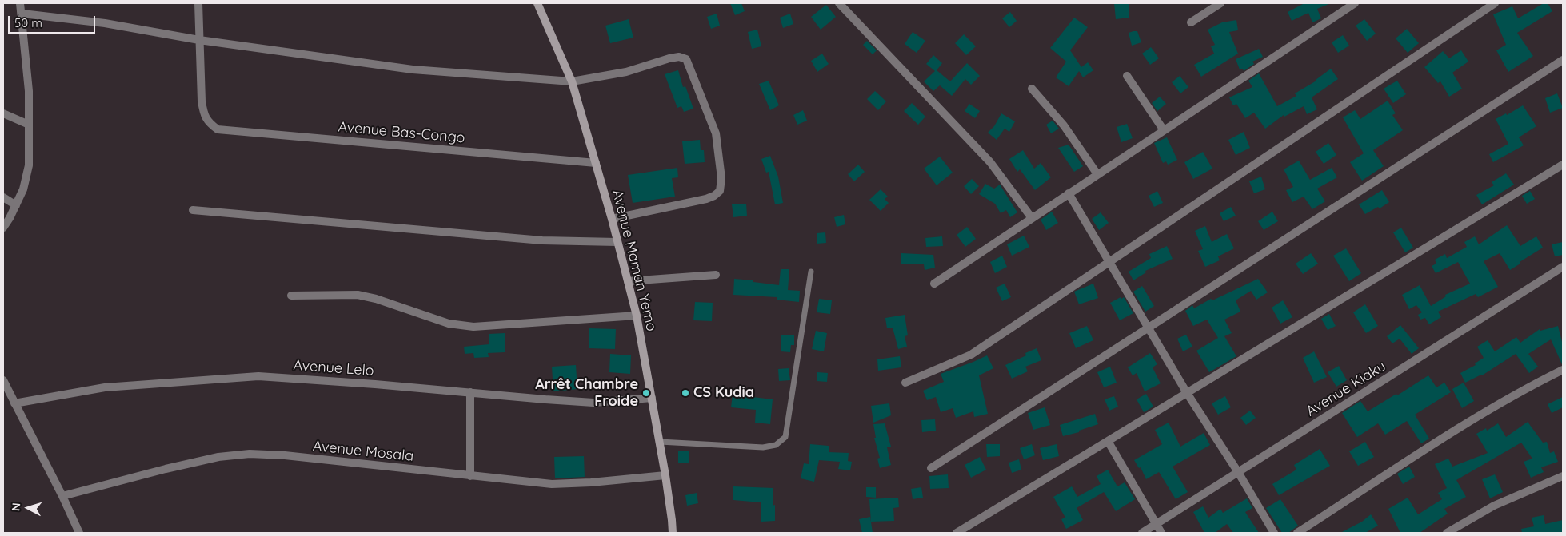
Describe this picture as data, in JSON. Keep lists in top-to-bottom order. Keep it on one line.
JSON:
{"streets":{"street":["Avenue Bas-Congo","Avenue Maman Yemo","Avenue Lelo","Avenue Kiaku","Avenue Mosala"]},"crossings":[["Avenue Bas-Congo","Avenue Maman Yemo"],["Avenue Maman Yemo","Avenue Lelo"],["Avenue Maman Yemo","Avenue Mosala"]],"places":["Arrêt Chambre Froide","CS Kudia"],"scale_bar":"50 m","north":"left"}
